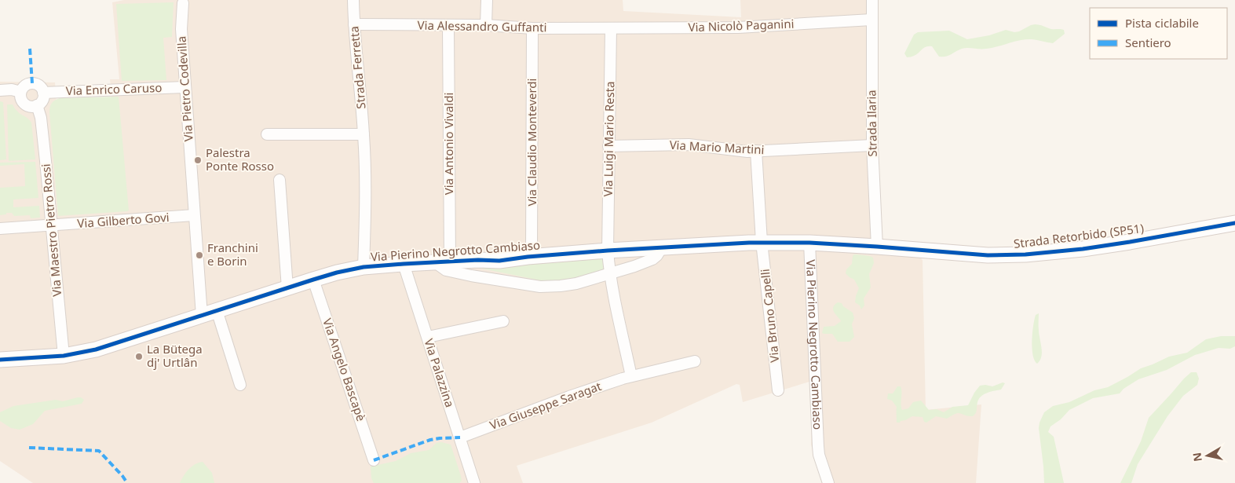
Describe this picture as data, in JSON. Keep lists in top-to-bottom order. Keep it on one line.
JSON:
{"streets":{"street":["Via Nicolò Paganini","Via Alessandro Guffanti","Strada Ferretta","Via Pietro Codevilla","Via Enrico Caruso","Strada Ilaria","Via Luigi Mario Resta","Via Claudio Monteverdi","Via Antonio Vivaldi","Via Mario Martini","Via Gilberto Govi","Via Maestro Pietro Rossi","Strada Retorbido (SP51)","Via Pierino Negrotto Cambiaso","Via Bruno Capelli","Via Angelo Bascapè","Via Palazzina","Via Giuseppe Saragat"]},"crossings":[["Via Nicolò Paganini","Via Alessandro Guffanti"],["Via Nicolò Paganini","Strada Ilaria"],["Via Nicolò Paganini","Via Luigi Mario Resta"],["Via Alessandro Guffanti","Strada Ferretta"],["Via Alessandro Guffanti","Via Luigi Mario Resta"],["Via Alessandro Guffanti","Via Claudio Monteverdi"],["Via Alessandro Guffanti","Via Antonio Vivaldi"],["Strada Ferretta","Via Pierino Negrotto Cambiaso"],["Via Pietro Codevilla","Via Enrico Caruso"],["Via Pietro Codevilla","Via Gilberto Govi"],["Via Pietro Codevilla","Via Pierino Negrotto Cambiaso"],["Via Enrico Caruso","Via Maestro Pietro Rossi"],["Strada Ilaria","Via Mario Martini"],["Strada Ilaria","Strada Retorbido (SP51)"],["Strada Ilaria","Via Pierino Negrotto Cambiaso"],["Via Luigi Mario Resta","Via Mario Martini"],["Via Luigi Mario Resta","Via Pierino Negrotto Cambiaso"],["Via Claudio Monteverdi","Via Pierino Negrotto Cambiaso"],["Via Antonio Vivaldi","Via Pierino Negrotto Cambiaso"],["Via Mario Martini","Via Bruno Capelli"],["Via Gilberto Govi","Via Maestro Pietro Rossi"],["Via Maestro Pietro Rossi","Via Pierino Negrotto Cambiaso"],["Strada Retorbido (SP51)","Via Pierino Negrotto Cambiaso"],["Via Pierino Negrotto Cambiaso","Via Bruno Capelli"],["Via Pierino Negrotto Cambiaso","Via Angelo Bascapè"],["Via Pierino Negrotto Cambiaso","Via Palazzina"],["Via Palazzina","Via Giuseppe Saragat"]],"places":["Palestra Ponte Rosso","Franchini e Borin","La Bütega dj' Urtlân"],"legend":["Pista ciclabile","Sentiero"],"north":"left"}
